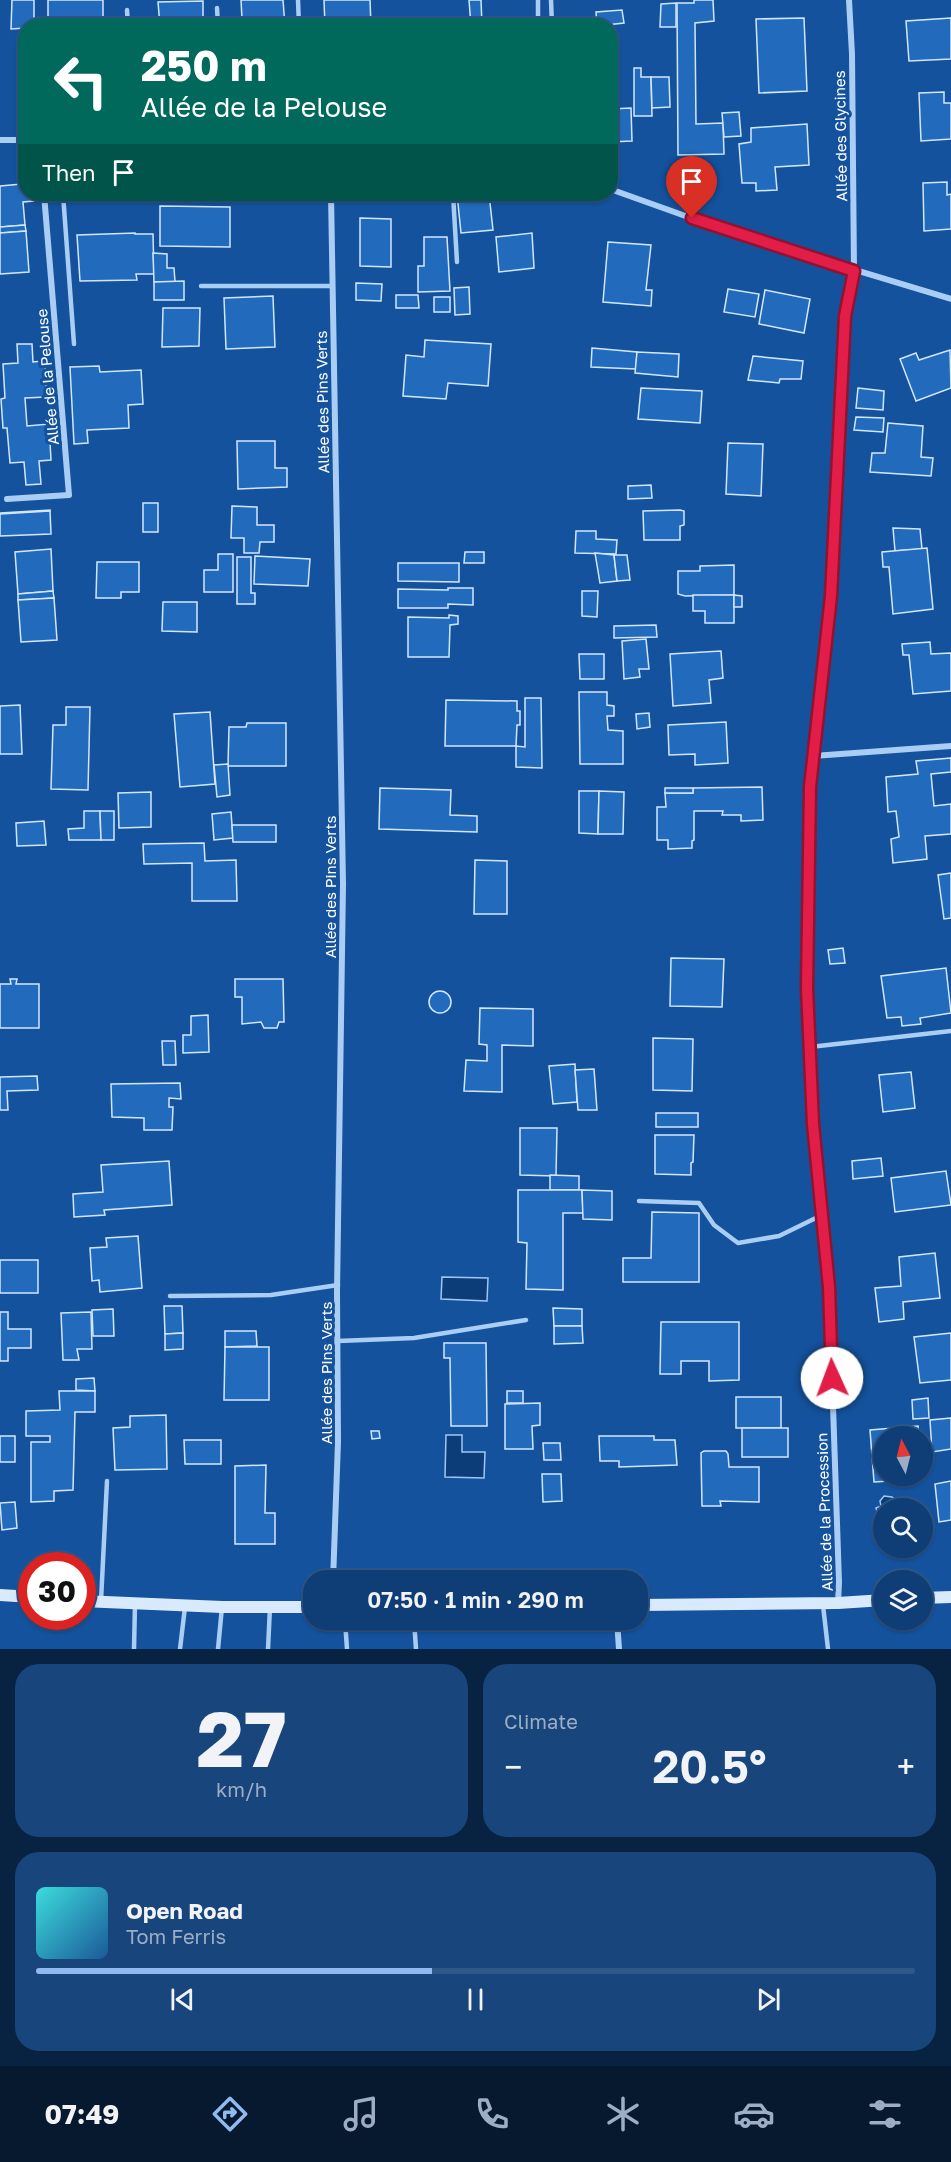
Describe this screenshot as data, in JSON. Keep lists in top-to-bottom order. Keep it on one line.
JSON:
{"streets":{"street":["Allée des Glycines","Allée de la Pelouse","Allée des Pins Verts","Allée de la Procession"]},"crossings":[["Allée des Glycines","Allée de la Procession"]],"north":"top","page":{"turn":["250 m","Allée de la Pelouse"],"then":"Then","limit":"30","trip":"07:50 · 1 min · 290 m","tile":[["27","km/h"],"Climate"],"heat":["−","20.5°","+"],"song":["Open Road","Tom Ferris"],"tabs":"07:49"}}
